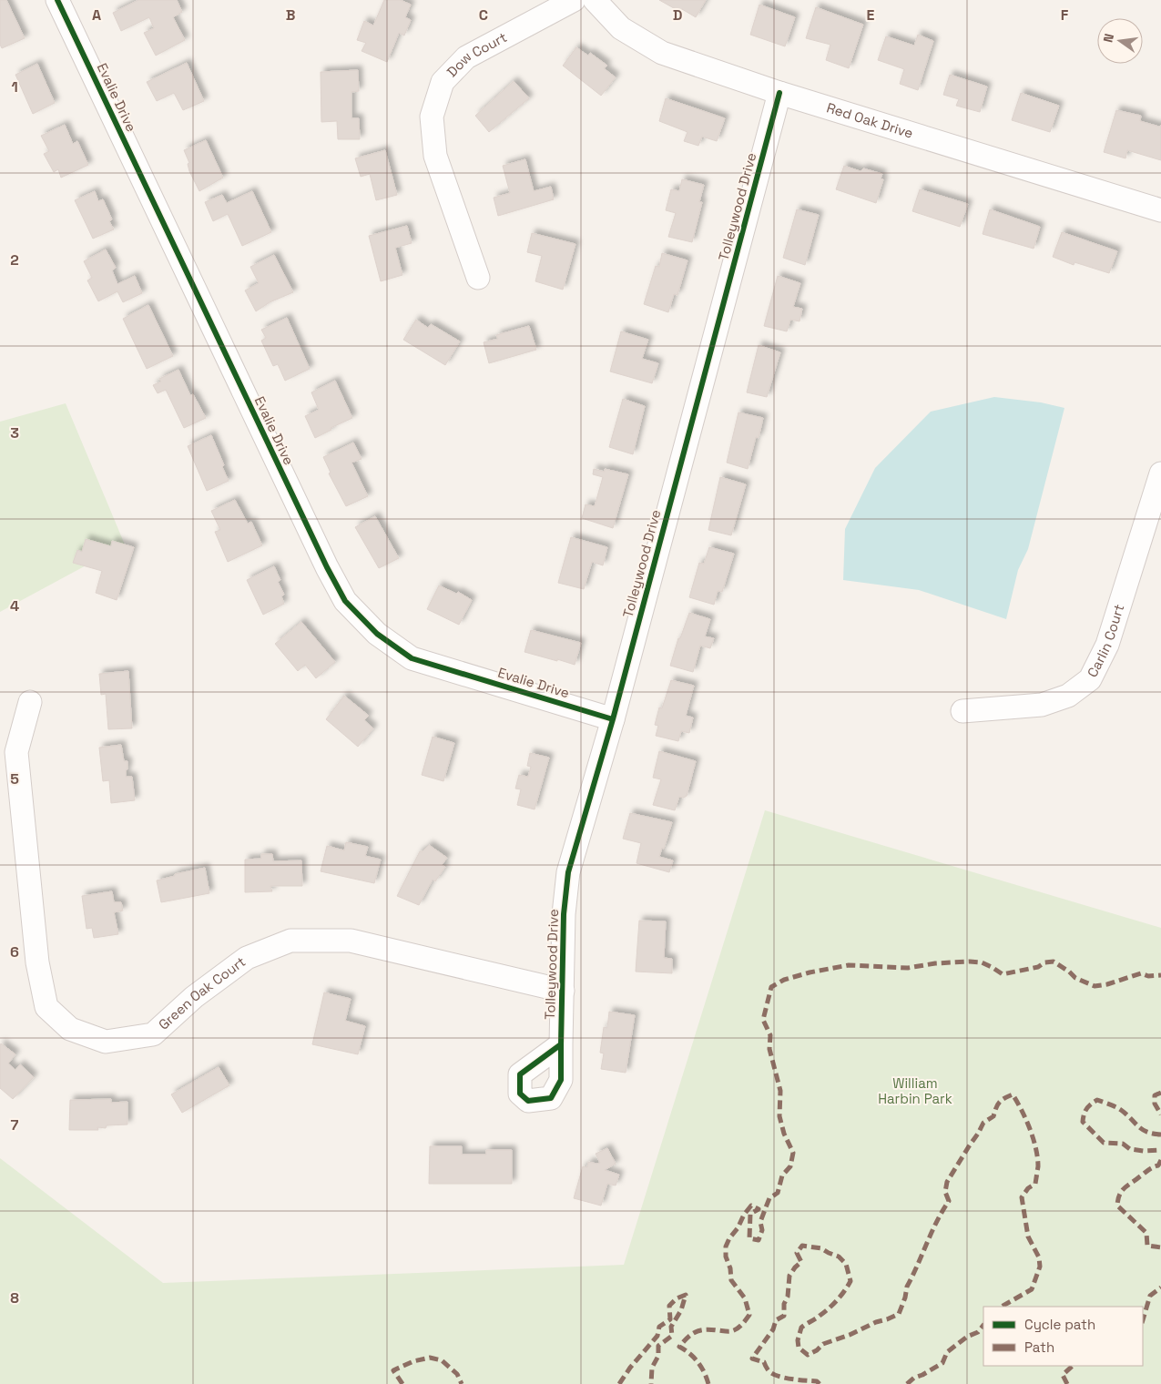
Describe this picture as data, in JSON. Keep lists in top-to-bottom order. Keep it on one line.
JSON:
{"streets":{"street":["Dow Court","Evalie Drive","Red Oak Drive","Tolleywood Drive","Carlin Court","Green Oak Court"]},"crossings":[["Evalie Drive","Tolleywood Drive"],["Red Oak Drive","Tolleywood Drive"],["Tolleywood Drive","Green Oak Court"]],"parks":["William Harbin Park"],"legend":["Cycle path","Path"],"north":"left","grid":{"columns":["A","B","C","D","E","F"],"rows":["1","2","3","4","5","6","7","8"]}}
